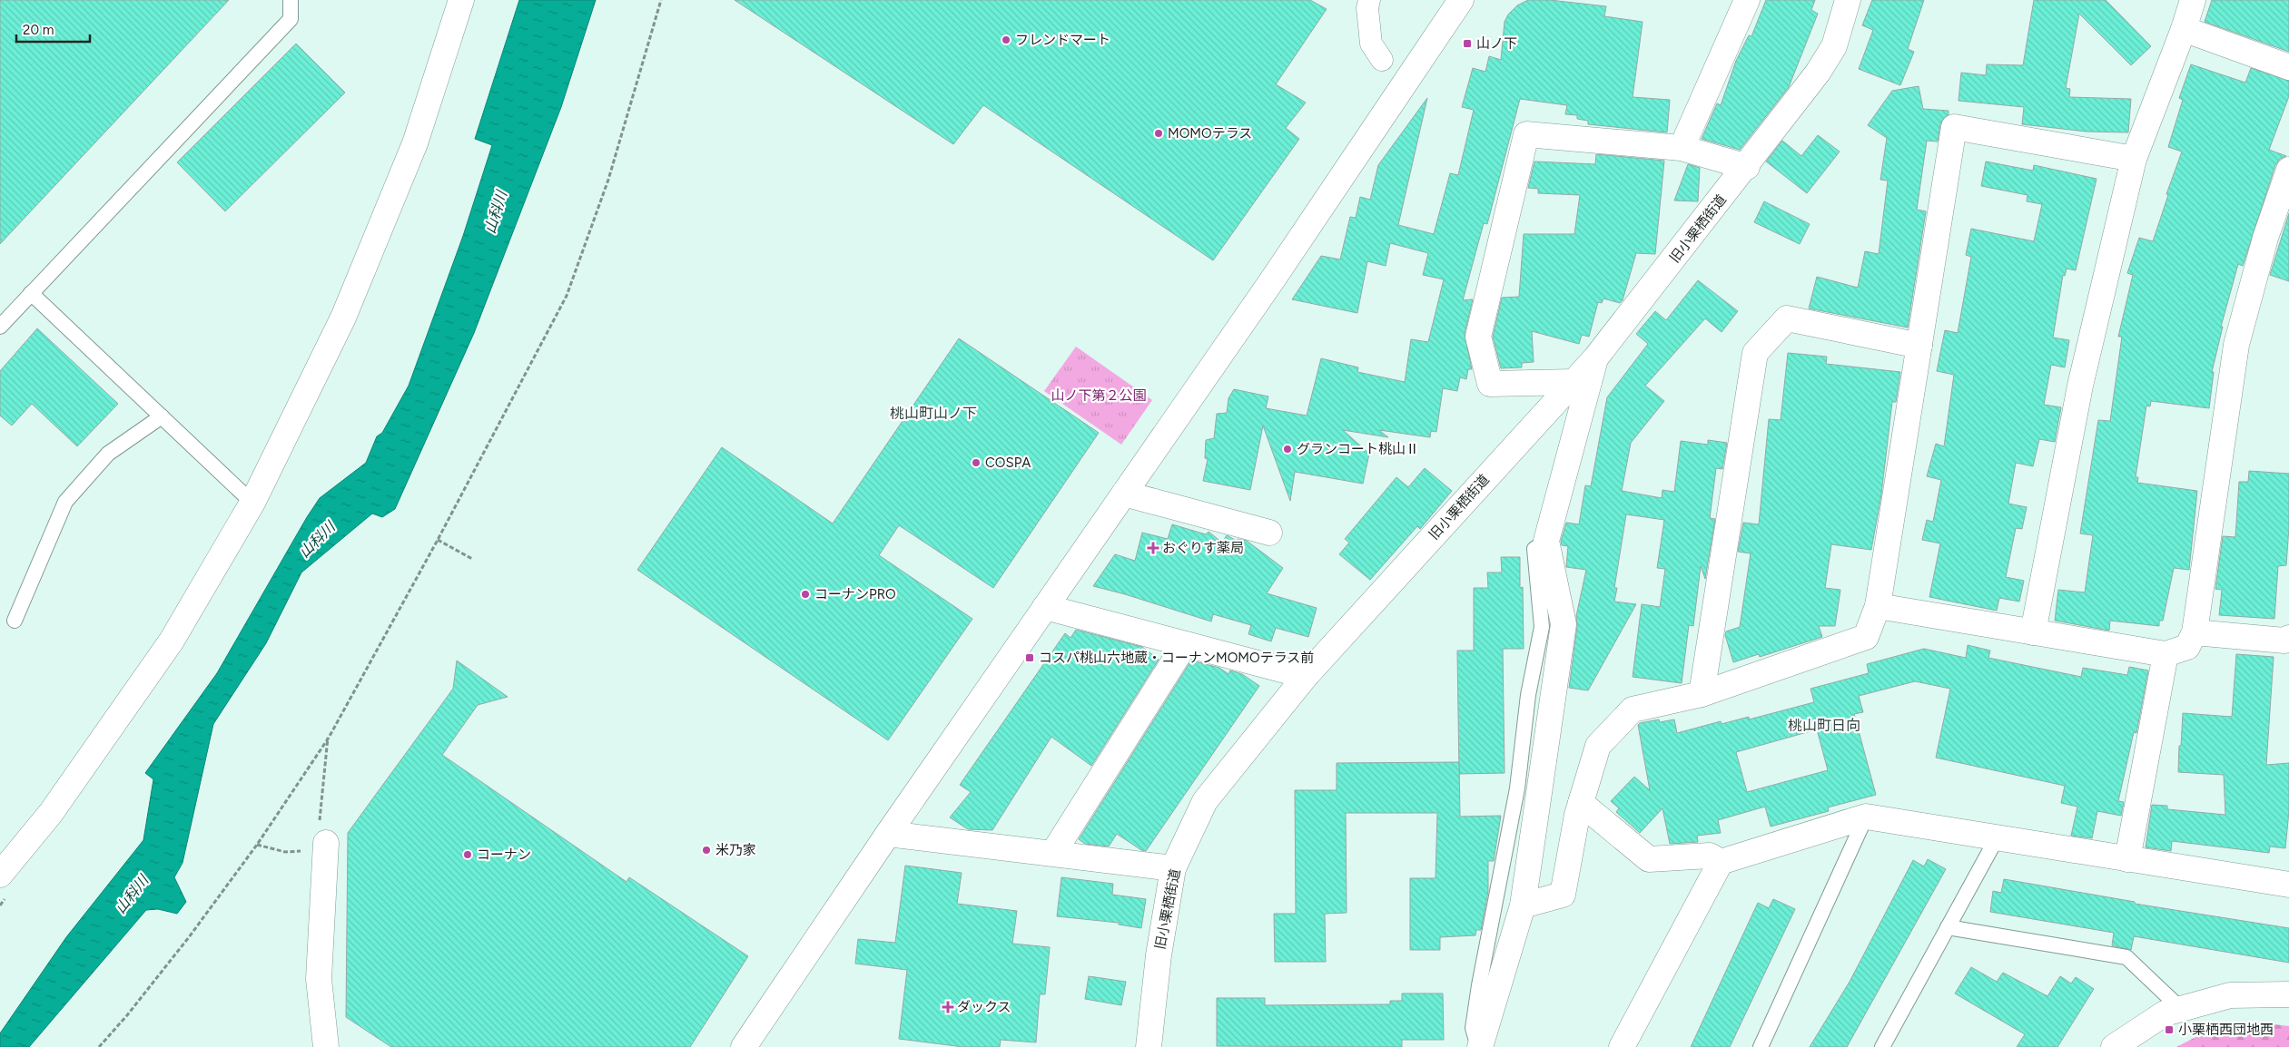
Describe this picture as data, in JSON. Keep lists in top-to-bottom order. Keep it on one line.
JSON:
{"streets":{"street":["旧小栗栖街道"]},"districts":["桃山町山ノ下","桃山町日向"],"water":["山科川"],"parks":["山ノ下第２公園"],"places":{"other":["フレンドマート","MOMOテラス","グランコート桃山Ⅱ","COSPA","コーナンPRO","米乃家","コーナン"],"transit":["山ノ下","コスパ桃山六地蔵・コーナンMOMOテラス前","小栗栖西団地西"],"health":["おぐりす薬局","ダックス"]},"scale_bar":"20 m"}
